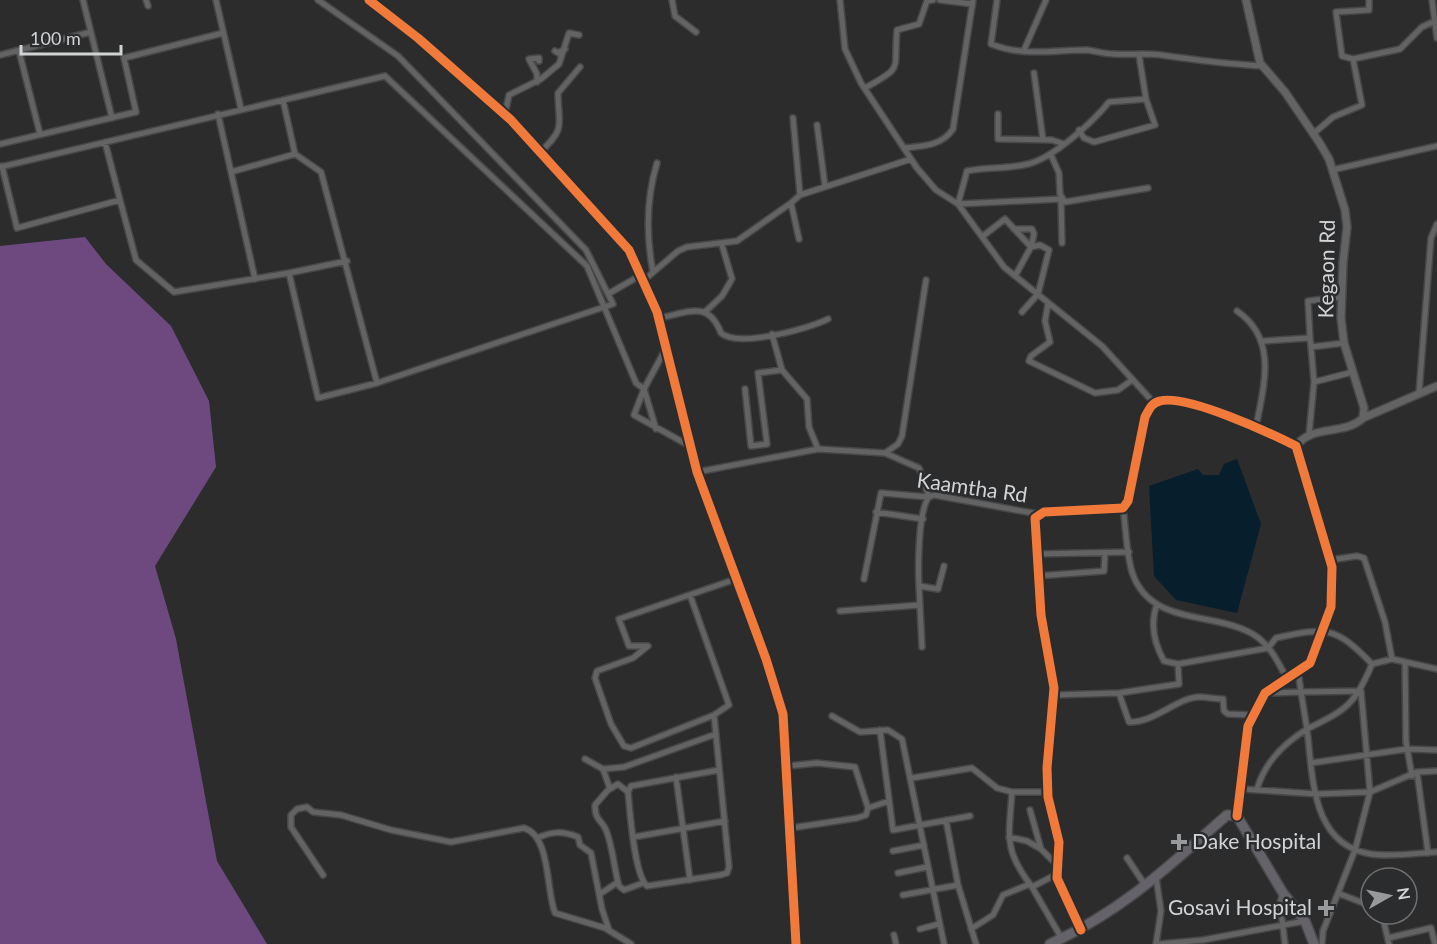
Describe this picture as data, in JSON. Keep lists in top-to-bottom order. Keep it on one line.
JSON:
{"streets":{"street":["Kegaon Rd","Kaamtha Rd"]},"places":{"health":["Dake Hospital","Gosavi Hospital"]},"scale_bar":"100 m","north":"right"}
